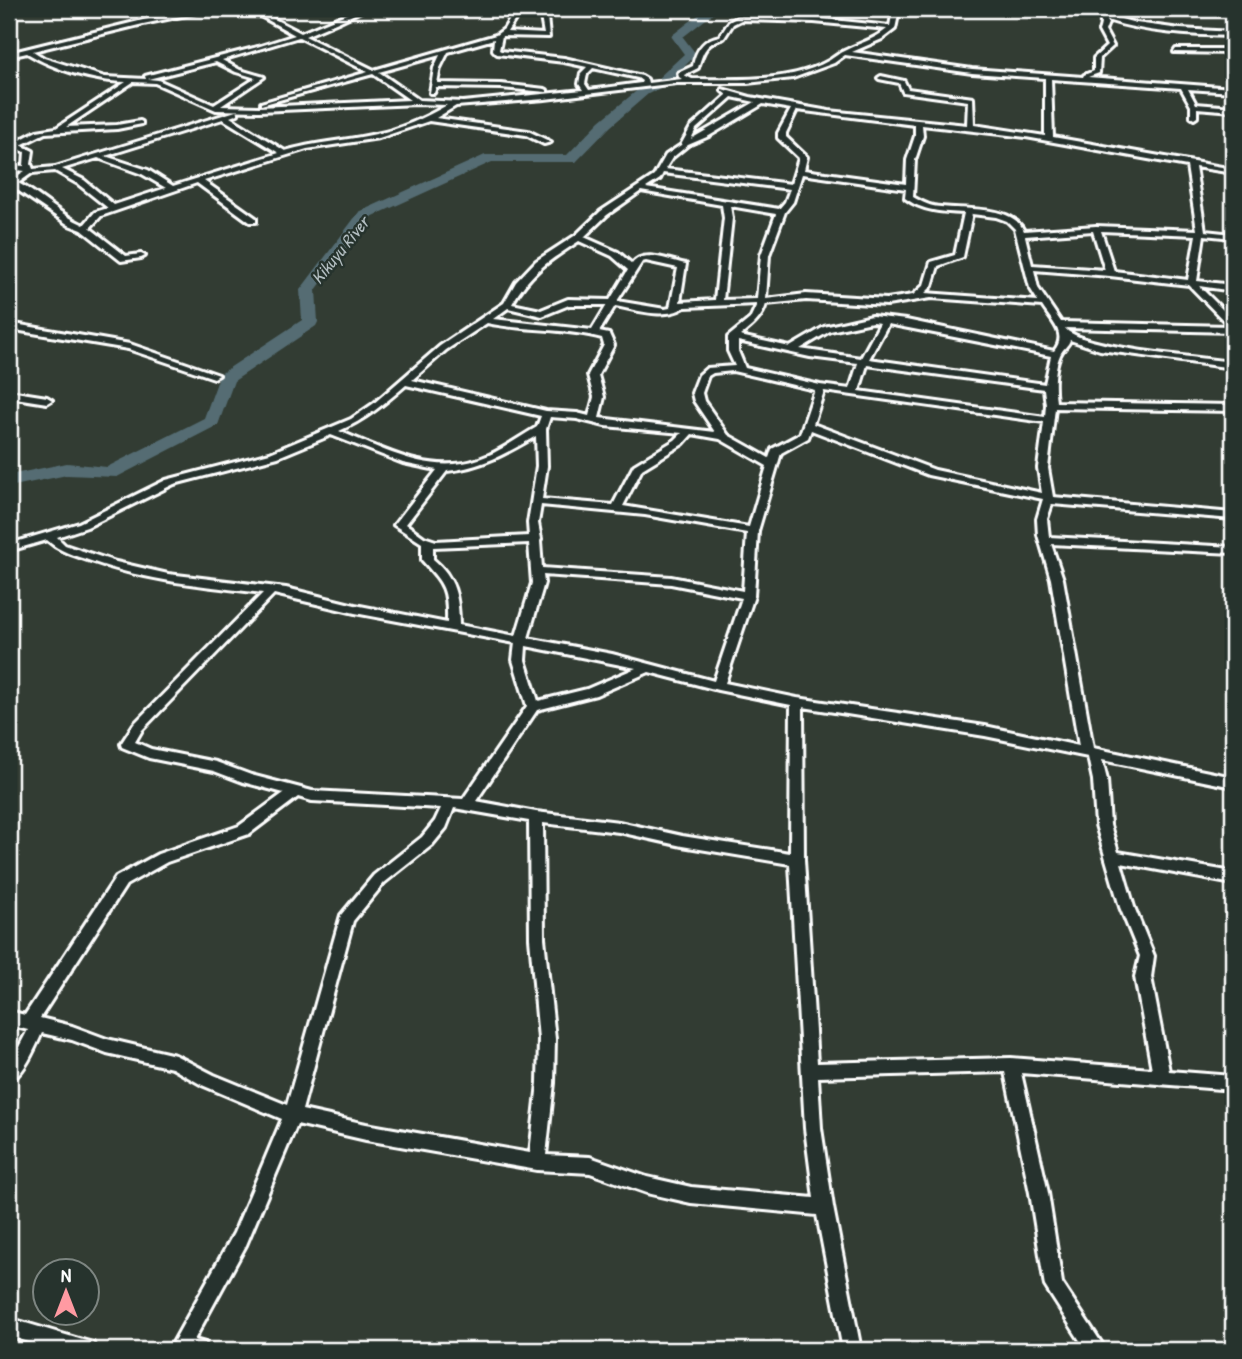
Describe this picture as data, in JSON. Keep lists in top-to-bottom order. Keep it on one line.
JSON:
{"water":["Kikuyu River"],"north":"top"}
